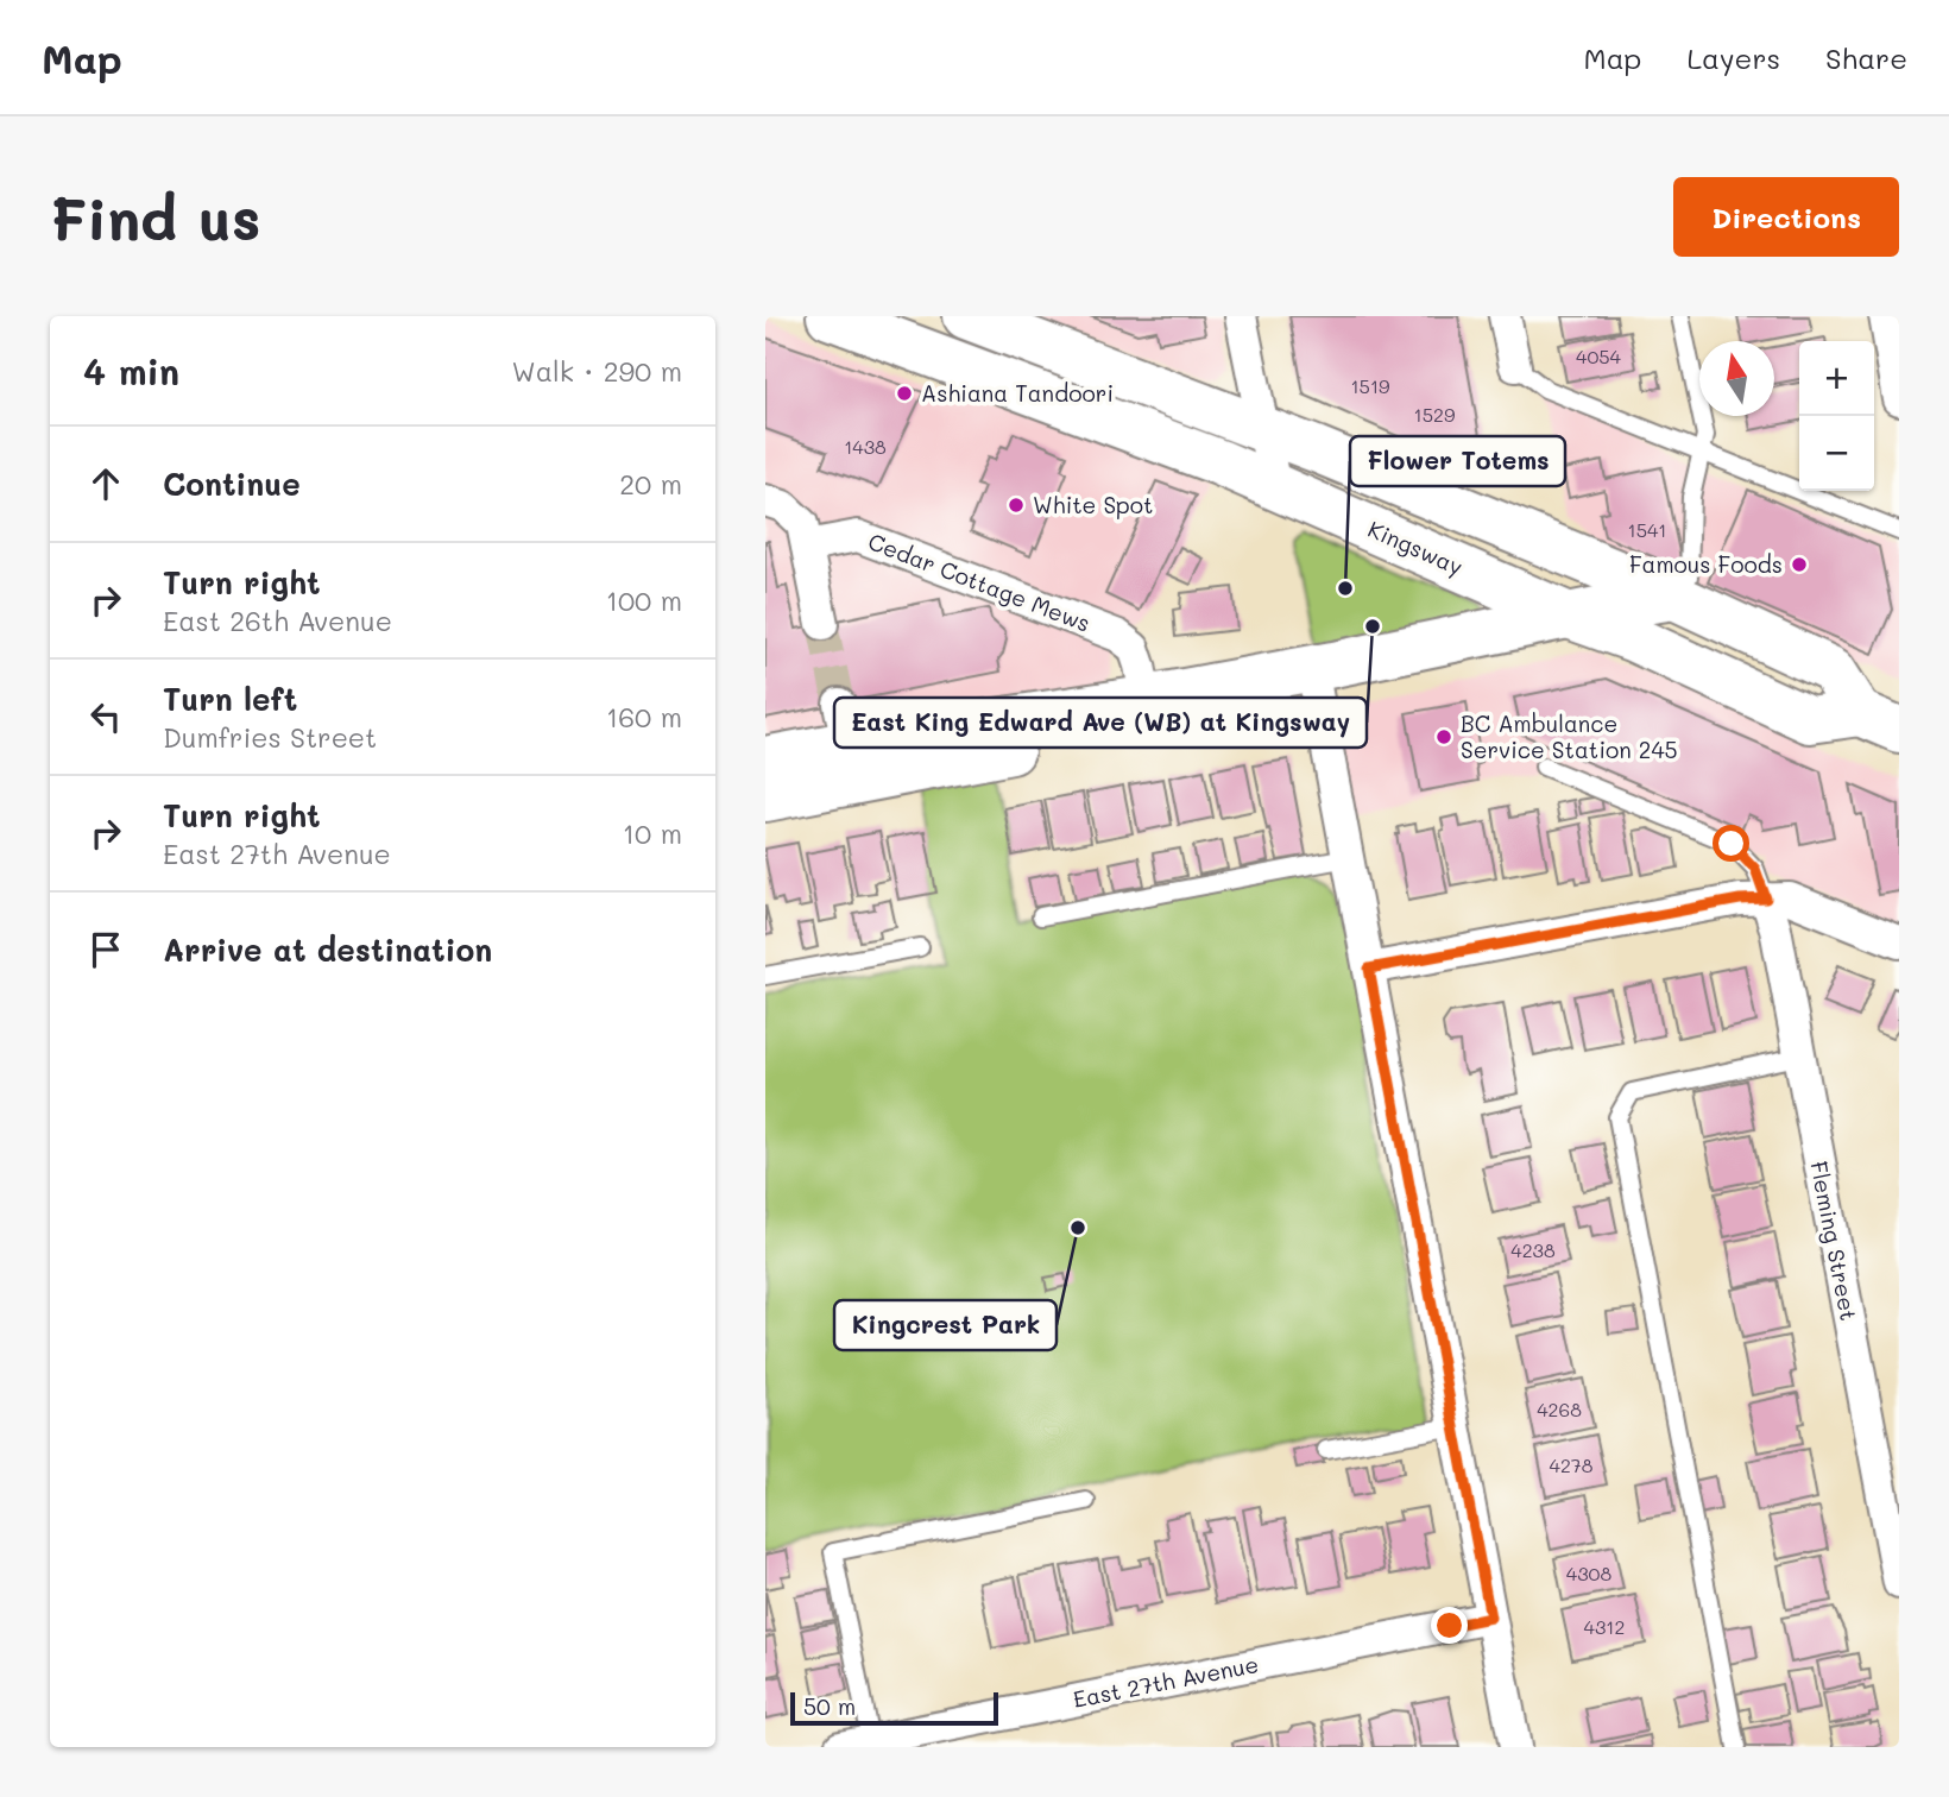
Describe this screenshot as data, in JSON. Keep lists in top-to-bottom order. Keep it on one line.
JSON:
{"streets":{"main road":["Kingsway"],"street":["Cedar Cottage Mews","Fleming Street","East 27th Avenue"]},"places":["Ashiana Tandoori","White Spot","Famous Foods","Flower Totems","East King Edward Ave (WB) at Kingsway","BC Ambulance Service Station 245","Kingcrest Park"],"house_numbers":["4054","1519","1529","1438","1541","4238","4268","4278","4308","4312"],"scale_bar":"50 m","north":"top","page":{"header":"Map","nav":["Map","Layers","Share"],"buttons":"Directions","title":"Find us","heading":["4 min","Walk · 290 m"],"map_buttons":["+","−"],"list":[["Continue","20 m"],["Turn right","East 26th Avenue","100 m"],["Turn left","Dumfries Street","160 m"],["Turn right","East 27th Avenue","10 m"],"Arrive at destination"],"scale":"50 m"}}
